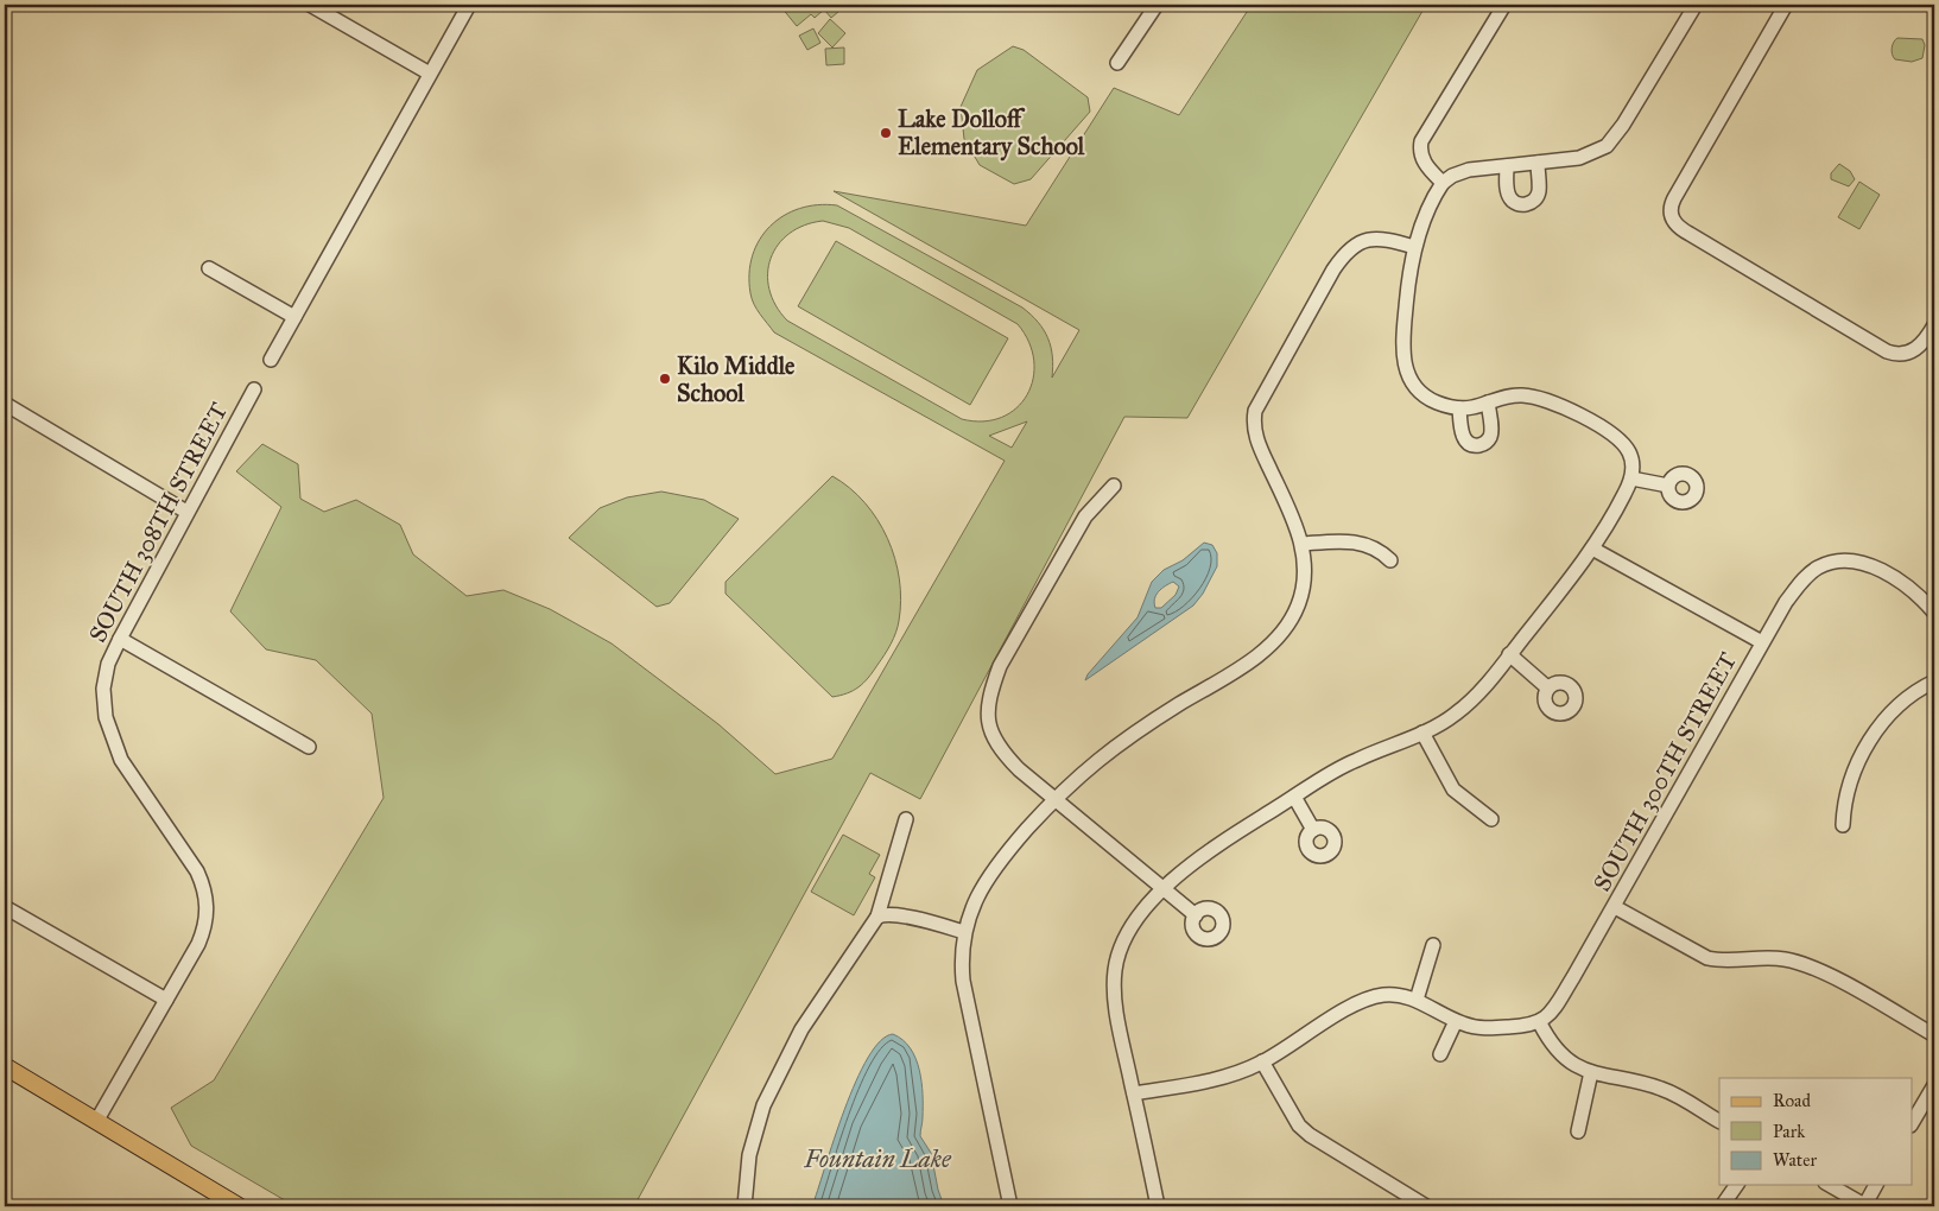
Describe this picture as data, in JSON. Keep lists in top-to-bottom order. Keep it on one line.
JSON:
{"streets":{"street":["SOUTH 308TH STREET","SOUTH 300TH STREET"]},"water":["Fountain Lake"],"places":["Lake Dolloff Elementary School","Kilo Middle School"],"legend":["Road","Park","Water"]}
